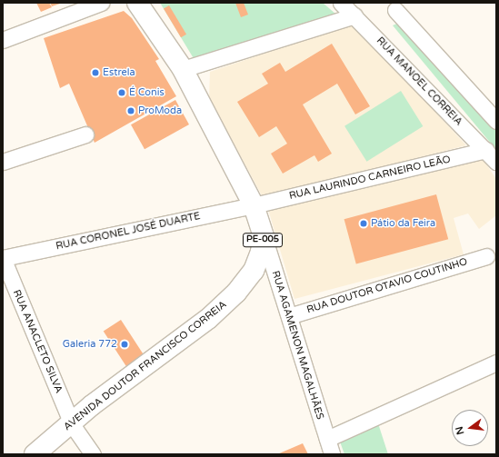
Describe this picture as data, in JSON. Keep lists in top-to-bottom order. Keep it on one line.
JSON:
{"streets":{"main road":["PE-005","AVENIDA DOUTOR FRANCISCO CORREIA"],"street":["RUA MANOEL CORREIA","RUA LAURINDO CARNEIRO LEÃO","RUA CORONEL JOSÉ DUARTE","RUA DOUTOR OTAVIO COUTINHO","RUA ANACLETO SILVA","RUA AGAMENON MAGALHÃES"]},"crossings":[["RUA MANOEL CORREIA","RUA LAURINDO CARNEIRO LEÃO"],["RUA LAURINDO CARNEIRO LEÃO","RUA CORONEL JOSÉ DUARTE"],["RUA LAURINDO CARNEIRO LEÃO","PE-005"],["RUA CORONEL JOSÉ DUARTE","PE-005"],["RUA CORONEL JOSÉ DUARTE","RUA ANACLETO SILVA"],["PE-005","RUA AGAMENON MAGALHÃES"],["PE-005","AVENIDA DOUTOR FRANCISCO CORREIA"],["RUA DOUTOR OTAVIO COUTINHO","RUA AGAMENON MAGALHÃES"],["RUA ANACLETO SILVA","AVENIDA DOUTOR FRANCISCO CORREIA"],["RUA AGAMENON MAGALHÃES","AVENIDA DOUTOR FRANCISCO CORREIA"]],"places":["Estrela","É Conis","ProModa","Pátio da Feira","Galeria 772"],"north":"left"}
